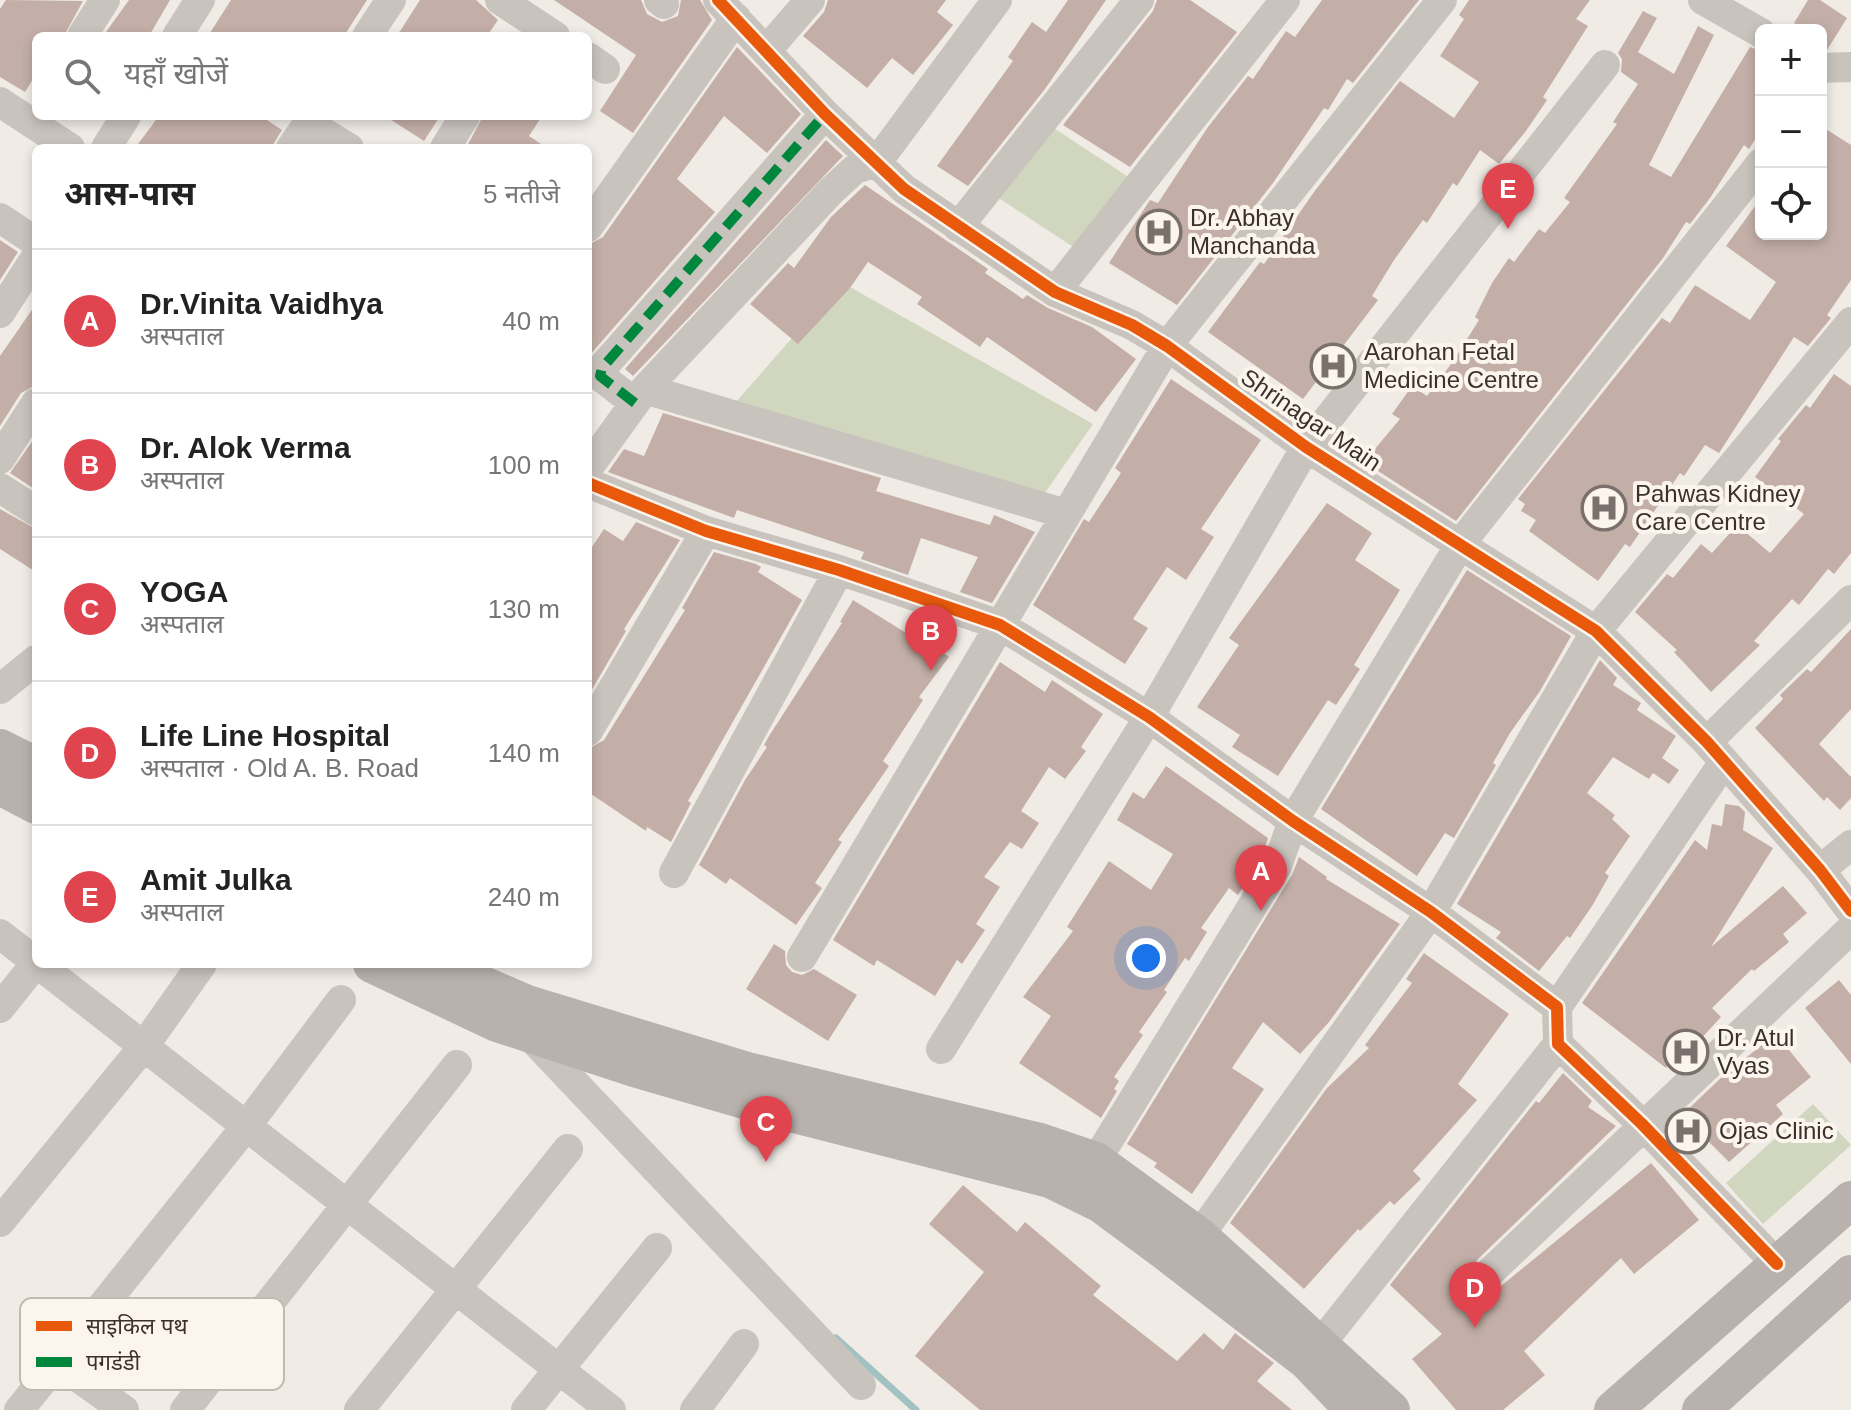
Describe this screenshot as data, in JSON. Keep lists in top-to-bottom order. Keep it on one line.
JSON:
{"streets":{"street":["Shrinagar Main"]},"places":{"hospital":["Dr. Abhay Manchanda","Aarohan Fetal Medicine Centre","Pahwas Kidney Care Centre","Dr. Atul Vyas","Ojas Clinic"]},"legend":["साइकिल पथ","पगडंडी"],"page":{"map_buttons":["+","−"],"search":"यहाँ खोजें","heading":["आस-पास","5 नतीजे"],"pins":["E","B","A","C","D"],"list":[{"mark":"A","name":"Dr.Vinita Vaidhya","note":"अस्पताल","value":"40 m"},{"mark":"B","name":"Dr. Alok Verma","note":"अस्पताल","value":"100 m"},{"mark":"C","name":"YOGA","note":"अस्पताल","value":"130 m"},{"mark":"D","name":"Life Line Hospital","note":"अस्पताल · Old A. B. Road","value":"140 m"},{"mark":"E","name":"Amit Julka","note":"अस्पताल","value":"240 m"}]}}
